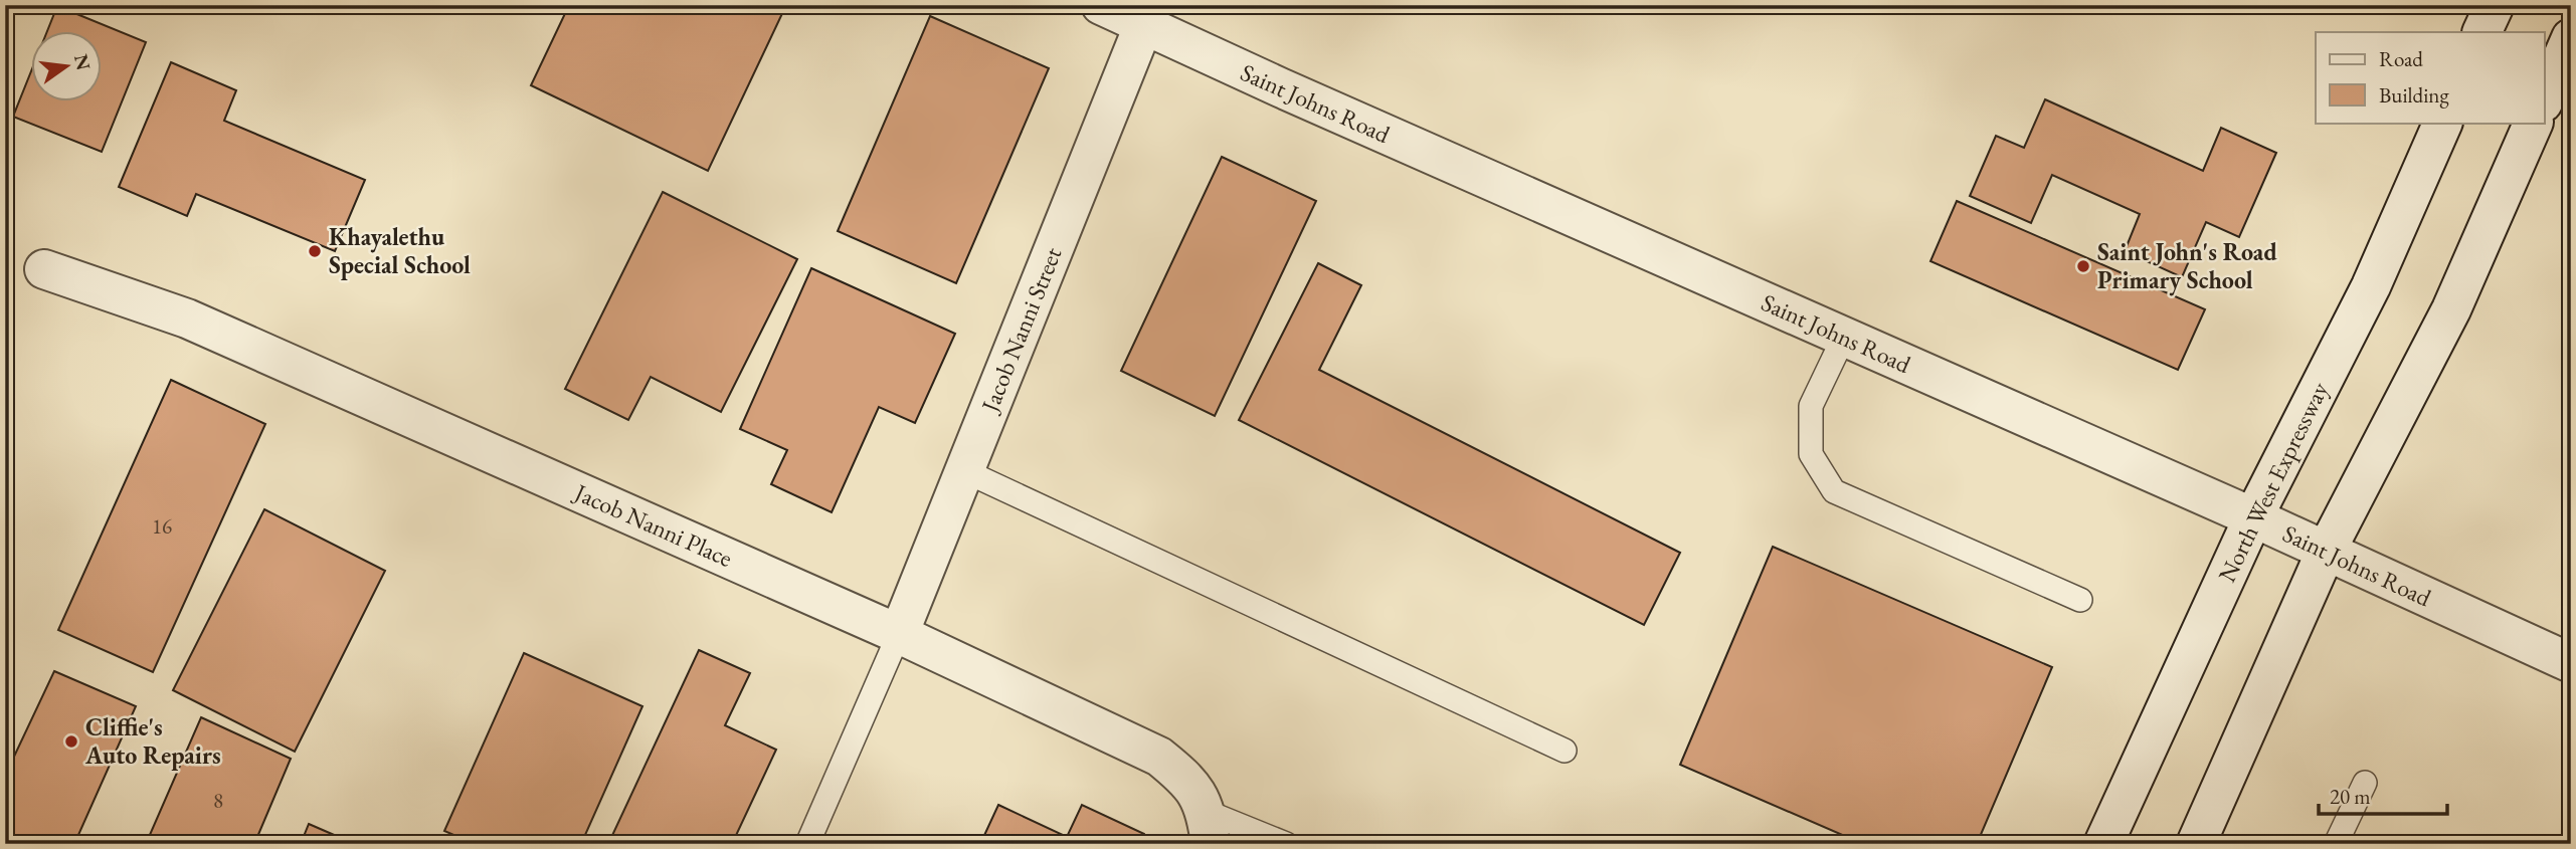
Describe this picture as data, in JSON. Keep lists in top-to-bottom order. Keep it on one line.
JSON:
{"streets":{"street":["Saint Johns Road","Jacob Nanni Street","North West Expressway","Jacob Nanni Place"]},"crossings":[["Saint Johns Road","Jacob Nanni Street"],["Saint Johns Road","North West Expressway"],["Jacob Nanni Street","Jacob Nanni Place"]],"places":["Khayalethu Special School","Saint John's Road Primary School","Cliffie's Auto Repairs"],"house_numbers":["16","8"],"legend":["Road","Building"],"scale_bar":"20 m","north":"right"}
